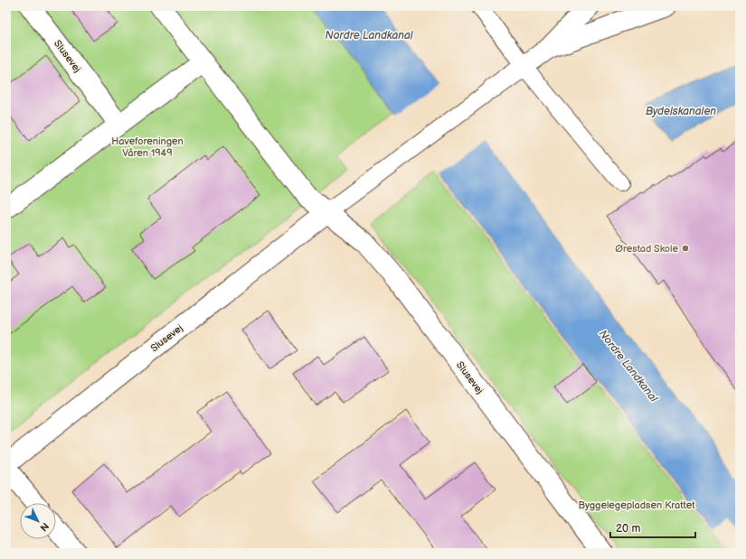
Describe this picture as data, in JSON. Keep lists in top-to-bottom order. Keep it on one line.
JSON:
{"streets":{"street":["Slusevej"]},"water":["Nordre Landkanal","Bydelskanalen"],"parks":["Haveforeningen Våren 1949","Byggelegepladsen Krattet"],"places":["Ørestad Skole"],"scale_bar":"20 m","north":"bottom right"}
